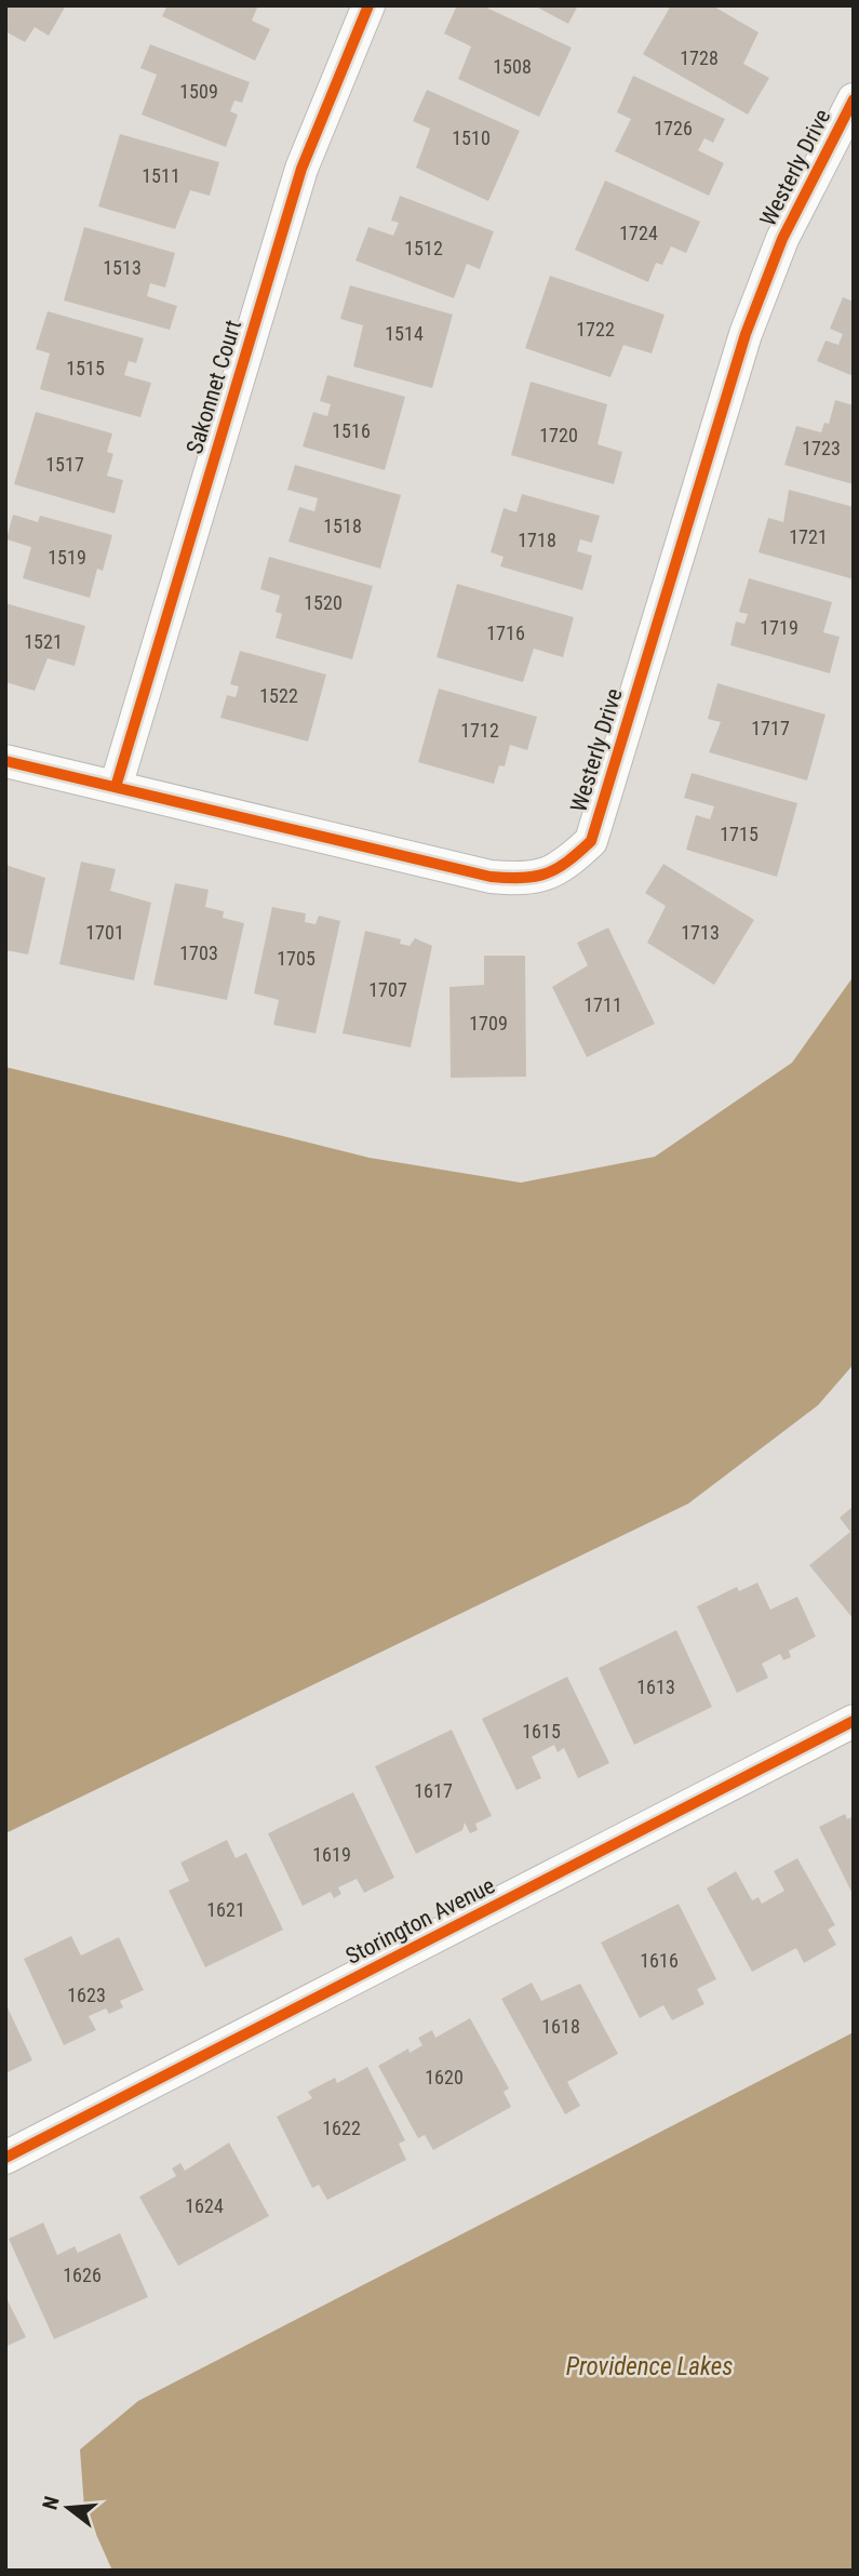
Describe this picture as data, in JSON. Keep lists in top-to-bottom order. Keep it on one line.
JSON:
{"streets":{"street":["Westerly Drive","Sakonnet Court","Storington Avenue"]},"crossings":[["Westerly Drive","Sakonnet Court"]],"water":["Providence Lakes"],"house_numbers":["1728","1508","1509","1726","1510","1511","1724","1512","1513","1722","1514","1515","1516","1720","1723","1517","1518","1721","1718","1519","1520","1719","1716","1521","1522","1717","1712","1715","1701","1713","1703","1705","1707","1711","1709","1613","1615","1617","1619","1621","1616","1623","1618","1620","1622","1624","1626"],"north":"left"}
